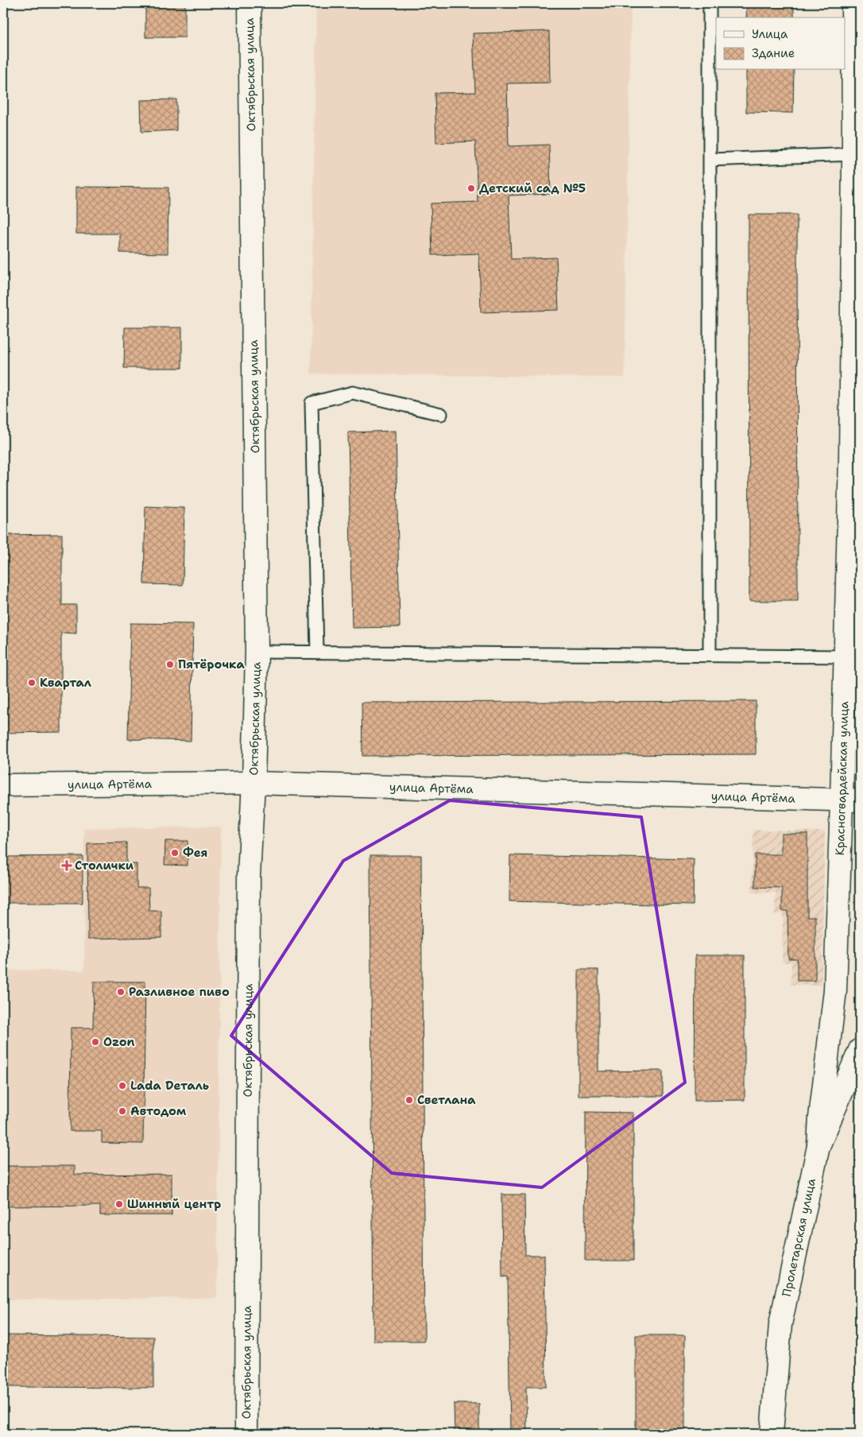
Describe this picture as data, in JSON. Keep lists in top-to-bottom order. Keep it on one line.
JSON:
{"streets":{"street":["Октябрьская улица","Красногвардейская улица","улица Артёма","Пролетарская улица"]},"crossings":[["Октябрьская улица","улица Артёма"],["Красногвардейская улица","улица Артёма"],["Красногвардейская улица","Пролетарская улица"]],"places":{"other":["Детский сад №5","Пятёрочка","Квартал","Фея","Разливное пиво","Ozon","Lada Dеталь","Светлана","Автодом","Шинный центр"],"health":["Столички"]},"legend":["Улица","Здание"]}
